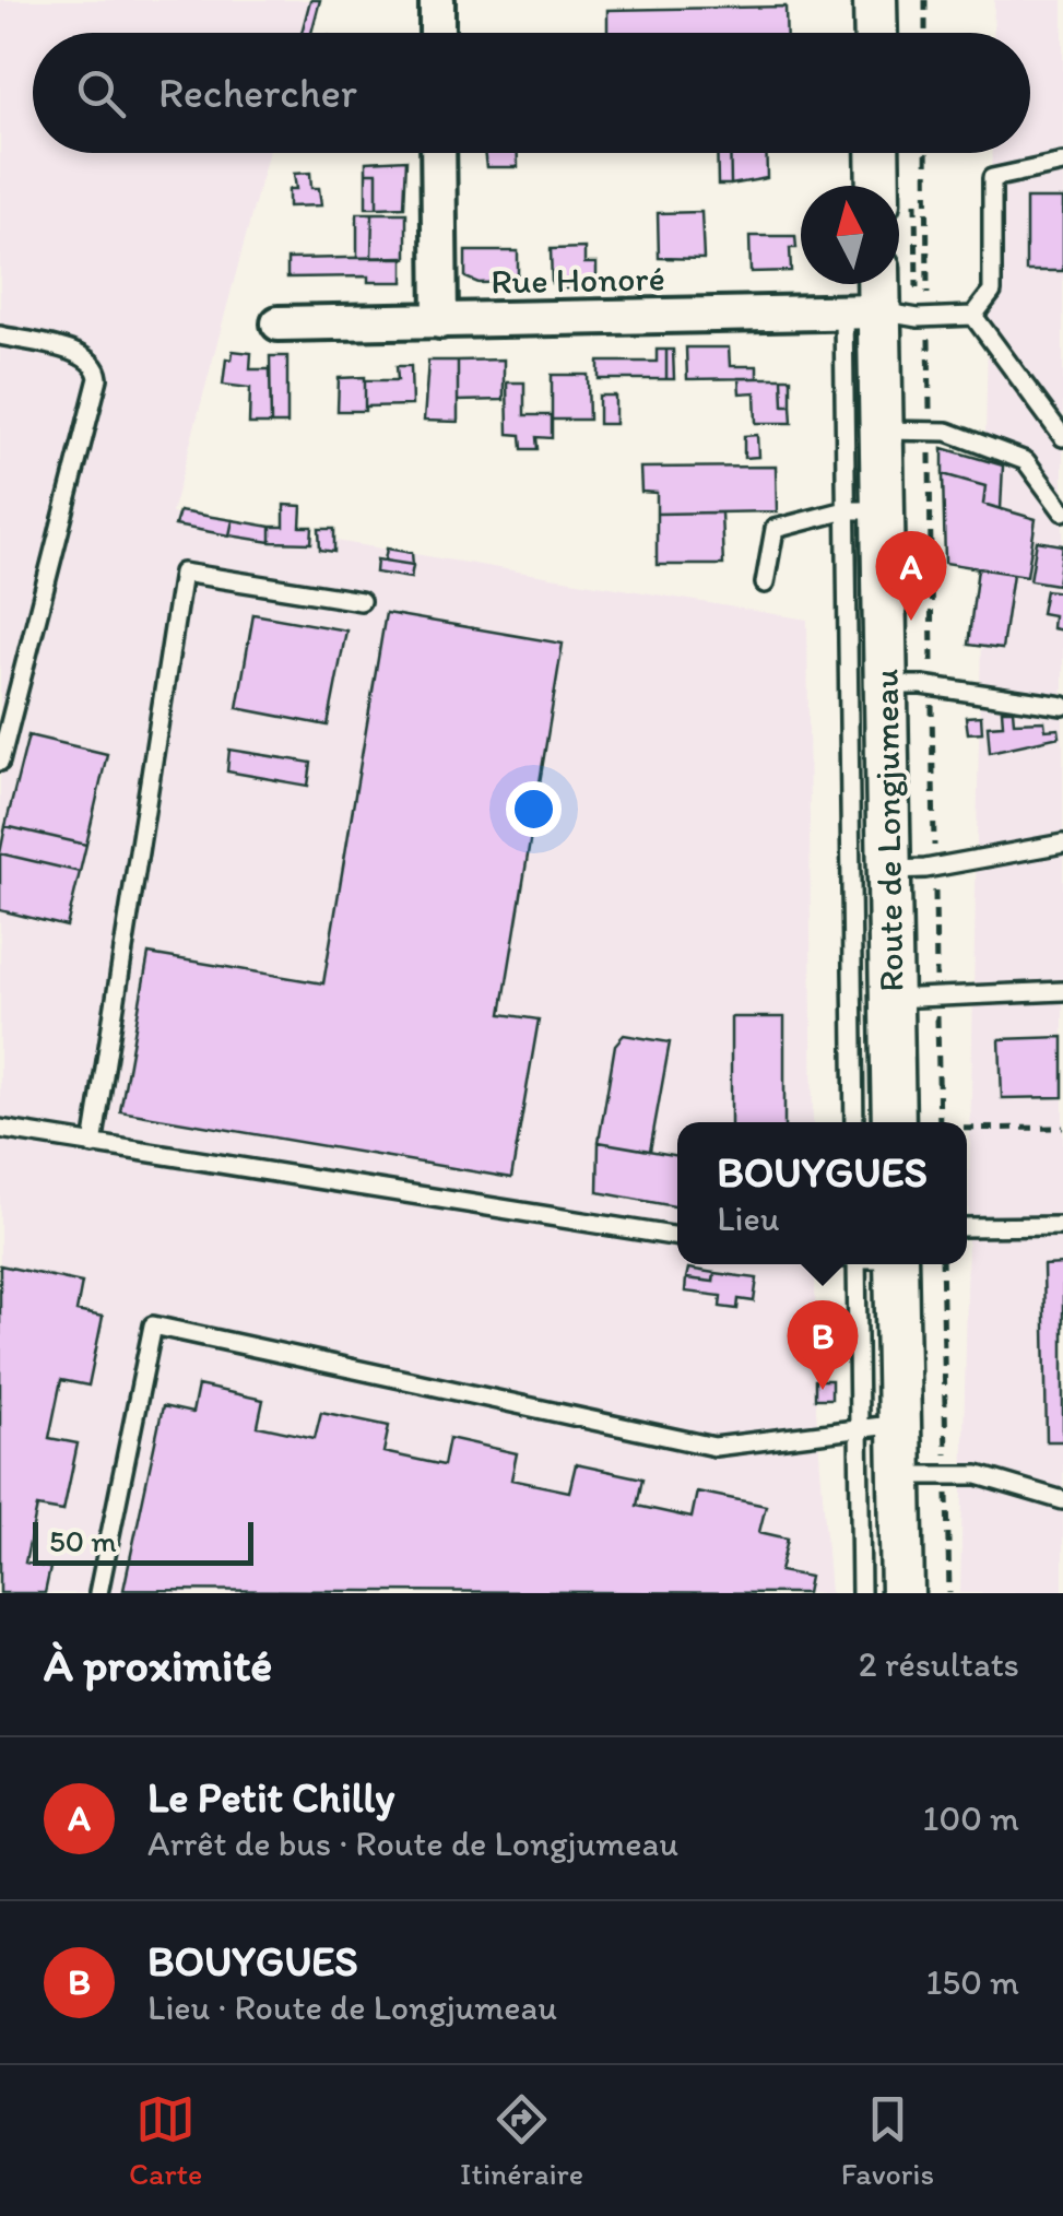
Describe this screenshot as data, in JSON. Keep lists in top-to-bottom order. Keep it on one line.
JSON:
{"streets":{"street":["Rue Honoré","Route de Longjumeau"]},"crossings":[["Rue Honoré","Route de Longjumeau"]],"scale_bar":"50 m","north":"top","page":{"search":"Rechercher","pins":["A","B"],"popup":["BOUYGUES","Lieu"],"scale":"50 m","heading":["À proximité","2 résultats"],"list":[{"mark":"A","name":"Le Petit Chilly","note":"Arrêt de bus · Route de Longjumeau","value":"100 m"},{"mark":"B","name":"BOUYGUES","note":"Lieu · Route de Longjumeau","value":"150 m"}],"nav":["Carte","Itinéraire","Favoris"]}}
